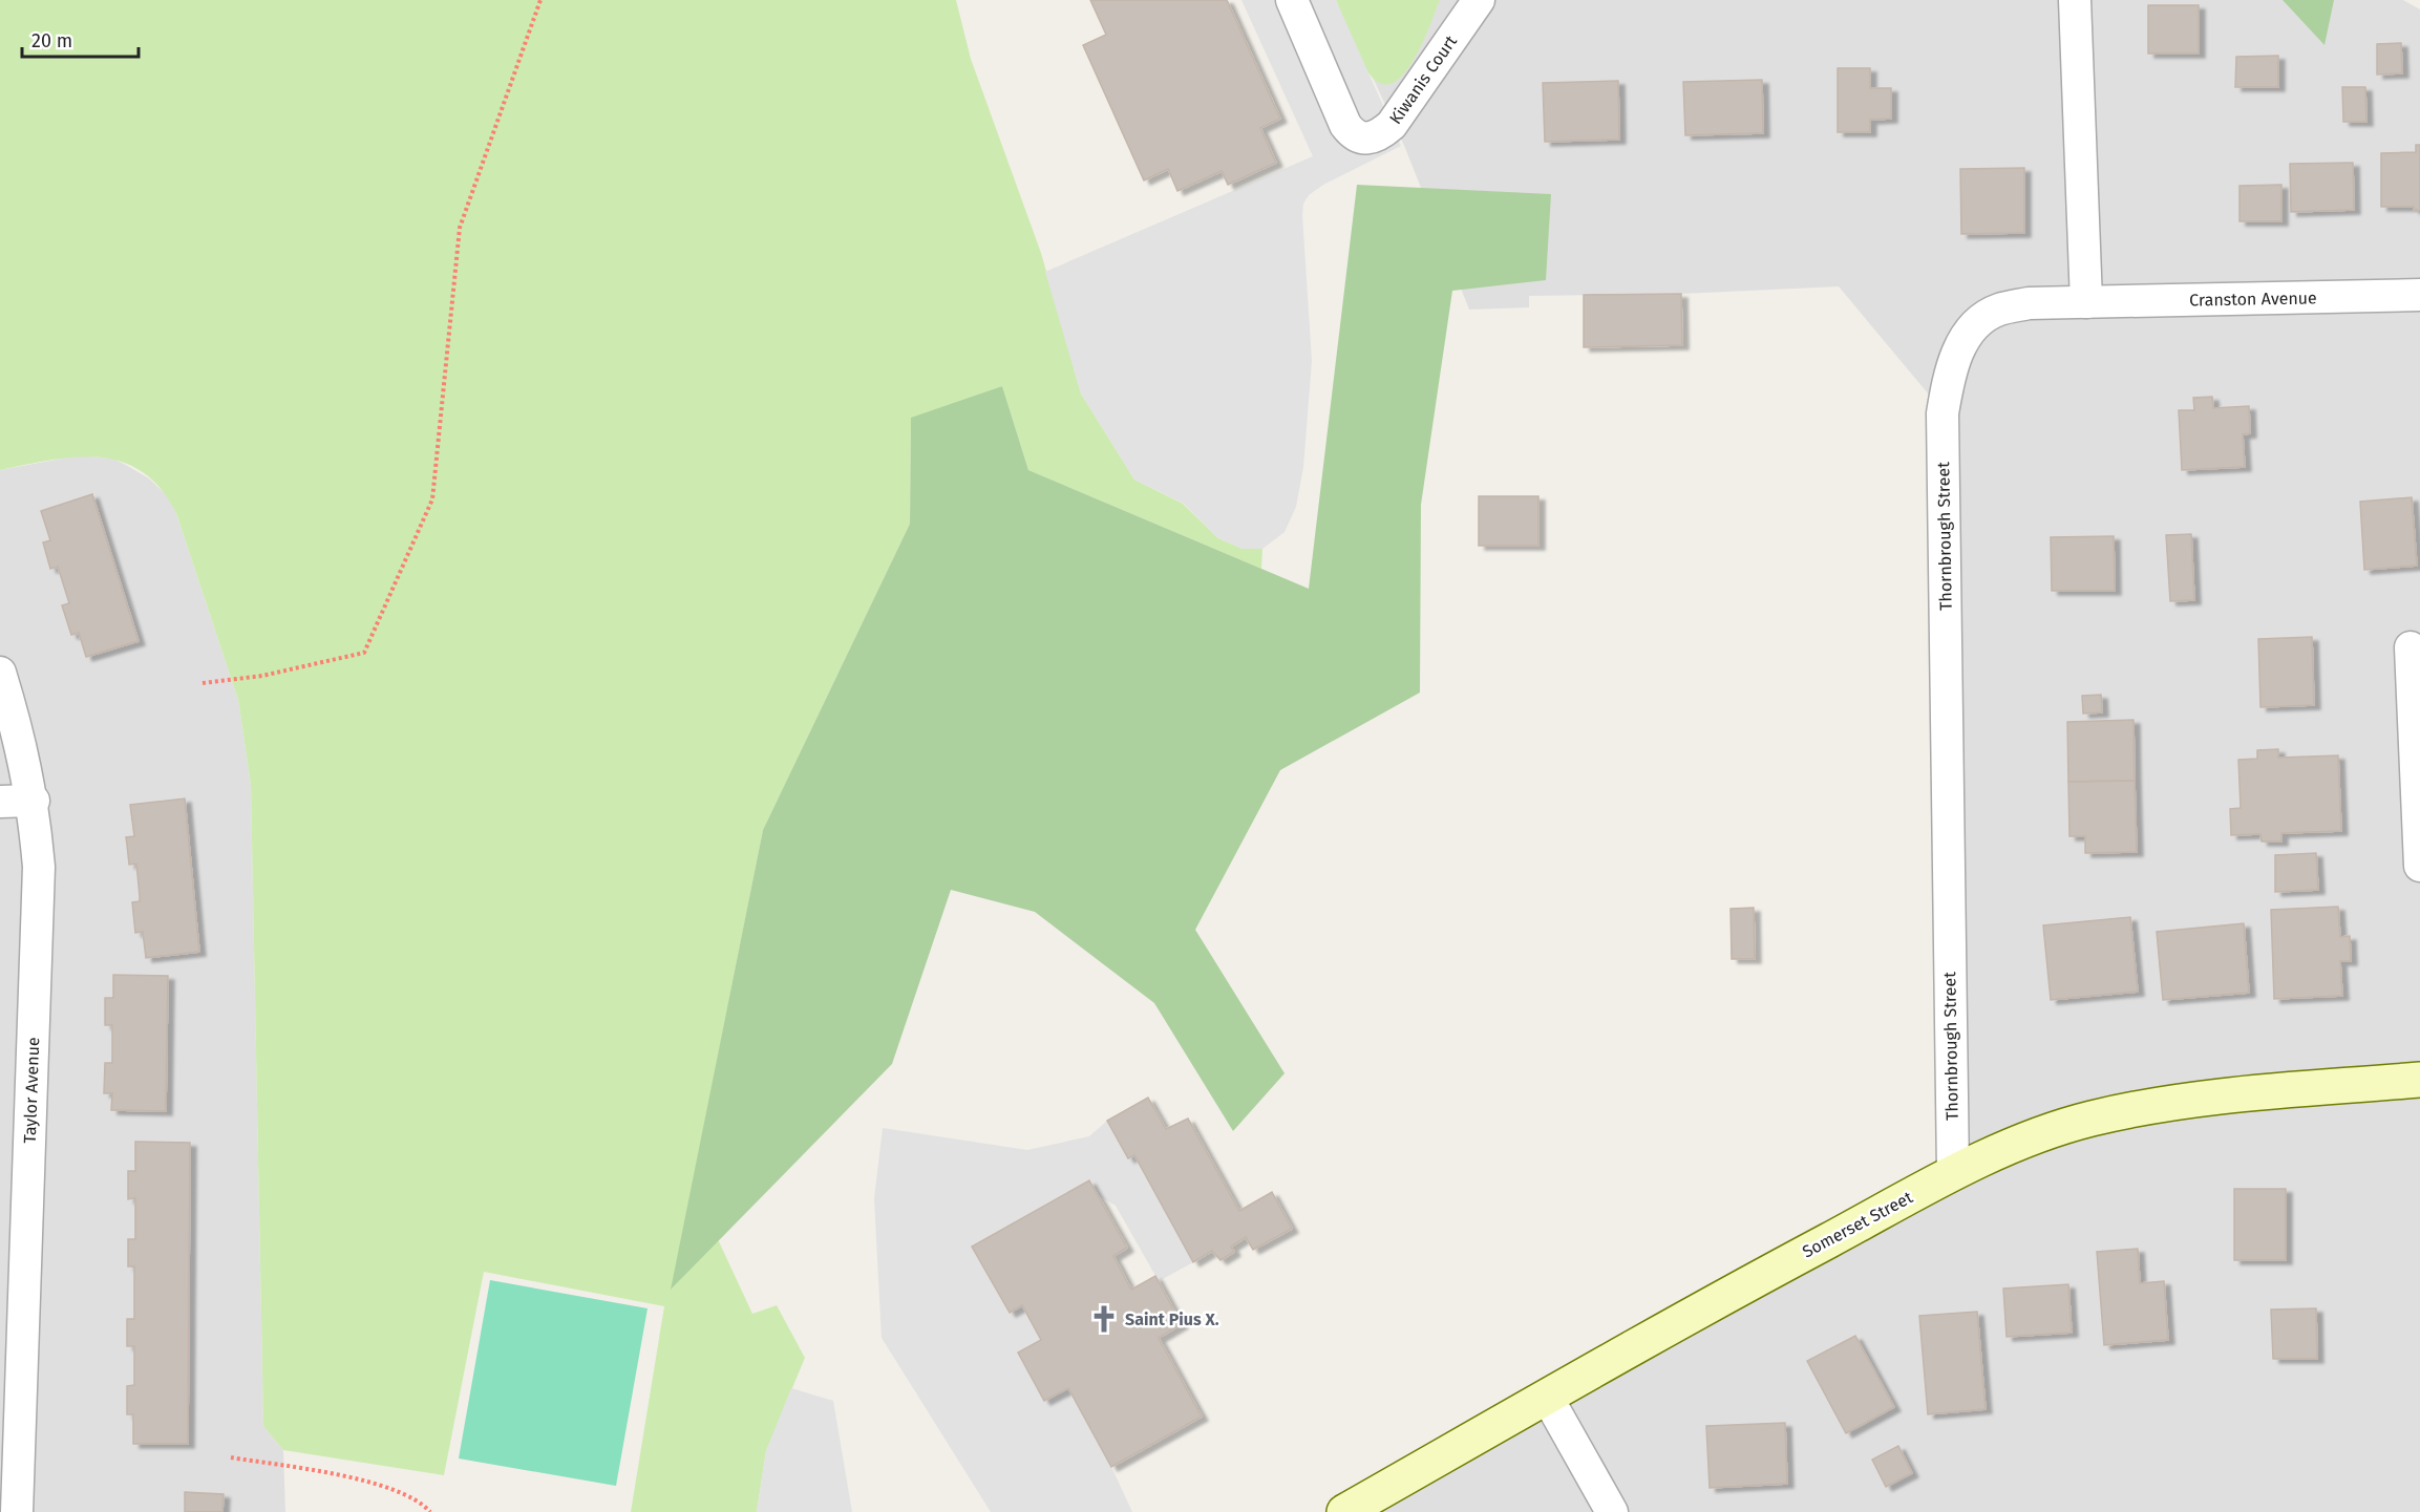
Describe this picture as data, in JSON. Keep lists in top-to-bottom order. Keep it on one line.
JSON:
{"streets":{"main road":["Somerset Street"],"street":["Kiwanis Court","Cranston Avenue","Thornbrough Street","Taylor Avenue"]},"crossings":[["Cranston Avenue","Thornbrough Street"],["Thornbrough Street","Somerset Street"]],"places":{"church":["Saint Pius X."]},"scale_bar":"20 m"}
